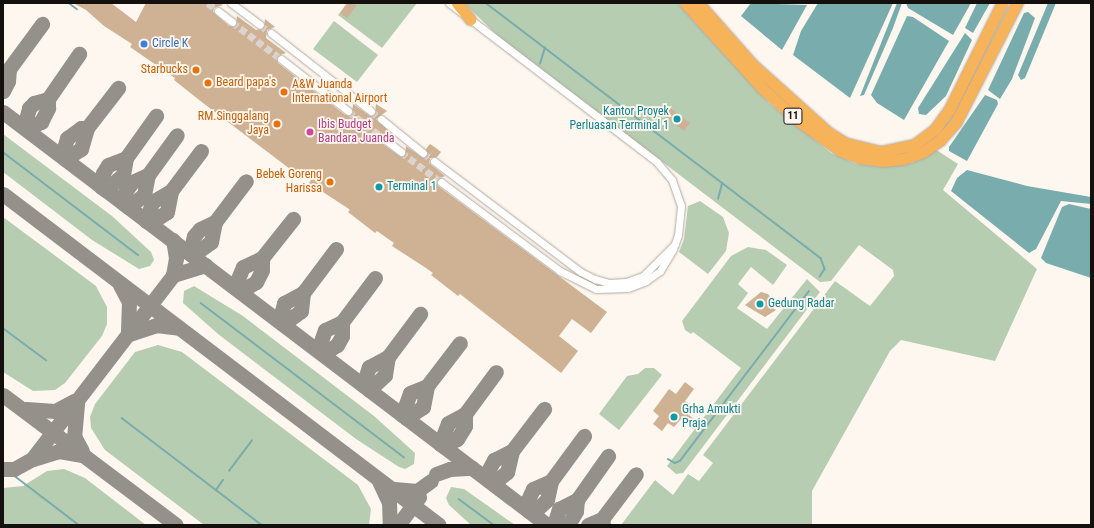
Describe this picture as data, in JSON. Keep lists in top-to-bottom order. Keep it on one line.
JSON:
{"streets":{"highway":["11"]},"places":["Circle K","Starbucks","Beard papa's","A&W Juanda International Airport","Kantor Proyek Perluasan Terminal 1","RM.Singgalang Jaya","Ibis Budget Bandara Juanda","Bebek Goreng Harissa","Terminal 1","Gedung Radar","Grha Amukti Praja"]}
